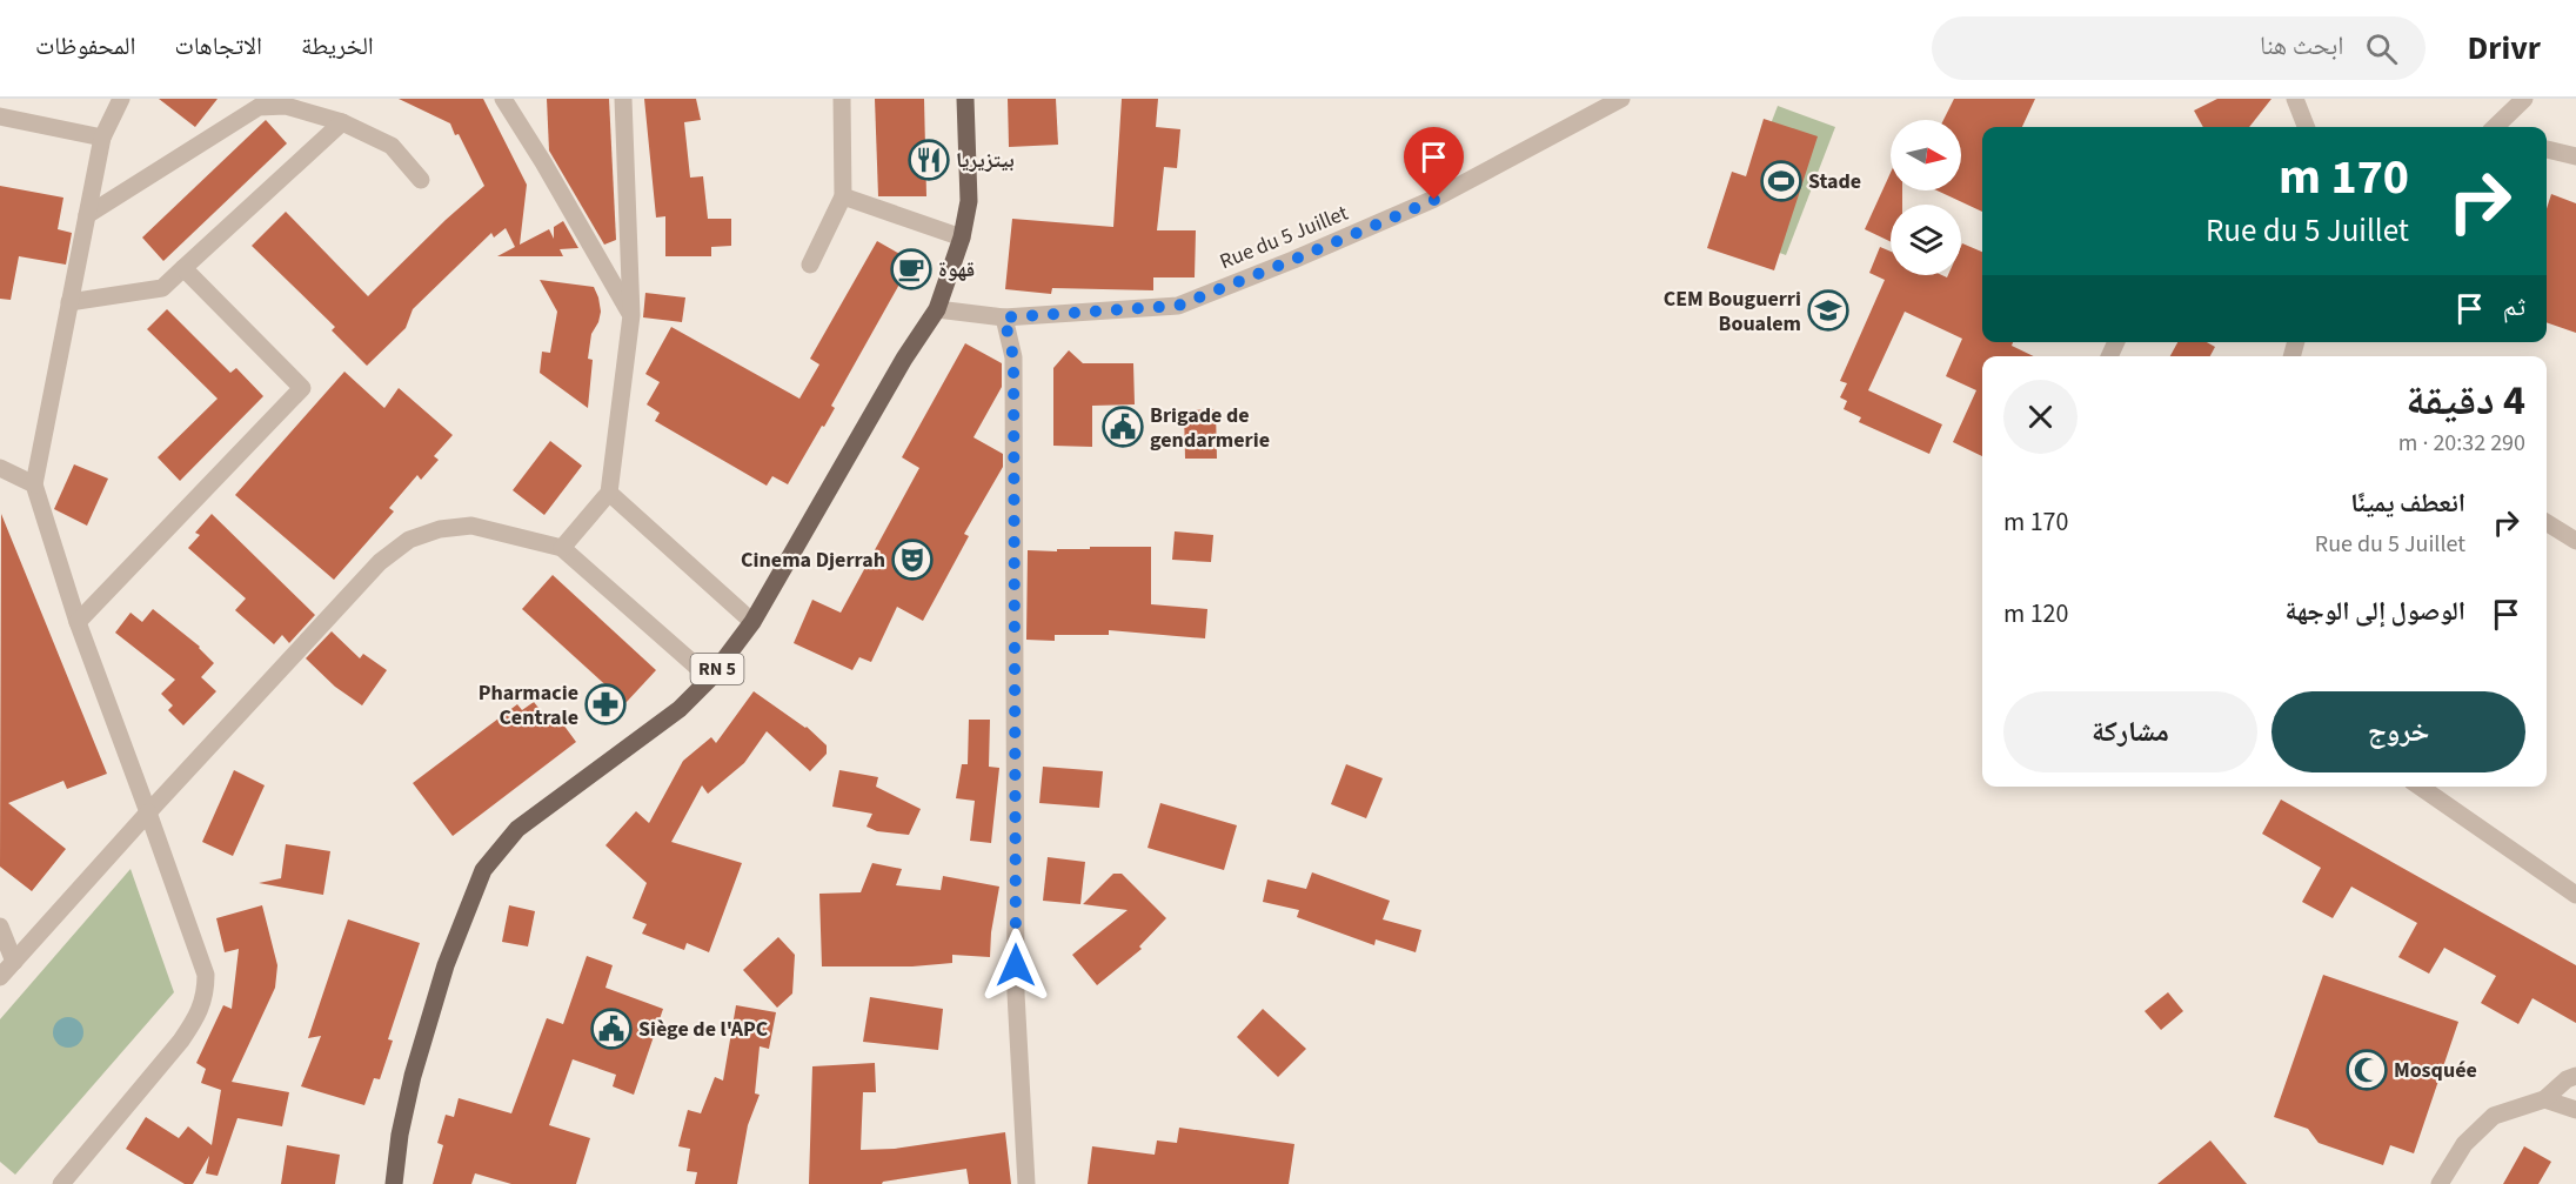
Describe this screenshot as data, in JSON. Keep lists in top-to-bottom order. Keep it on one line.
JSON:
{"streets":{"main road":["RN 5"],"street":["Rue du 5 Juillet"]},"crossings":[["Rue du 5 Juillet","RN 5"]],"places":{"restaurant":["بيتزيريا"],"sports":["Stade"],"cafe":["قهوة"],"school or university":["CEM Bouguerri Boualem"],"public building":["Brigade de gendarmerie","Siège de l'APC"],"theatre":["Cinema Djerrah"],"pharmacy":["Pharmacie Centrale"],"mosque":["Mosquée"]},"north":"right","page":{"header":"Drivr","search":"ابحث هنا","nav":["الخريطة","الاتجاهات","المحفوظات"],"turn":["170 m","Rue du 5 Juillet"],"then":"ثم","heading":["4 دقيقة","290 m · 20:32"],"list":[{"name":"انعطف يمينًا","note":"Rue du 5 Juillet","value":"170 m"},{"name":"الوصول إلى الوجهة","value":"120 m"}],"buttons":["خروج","مشاركة"]}}
